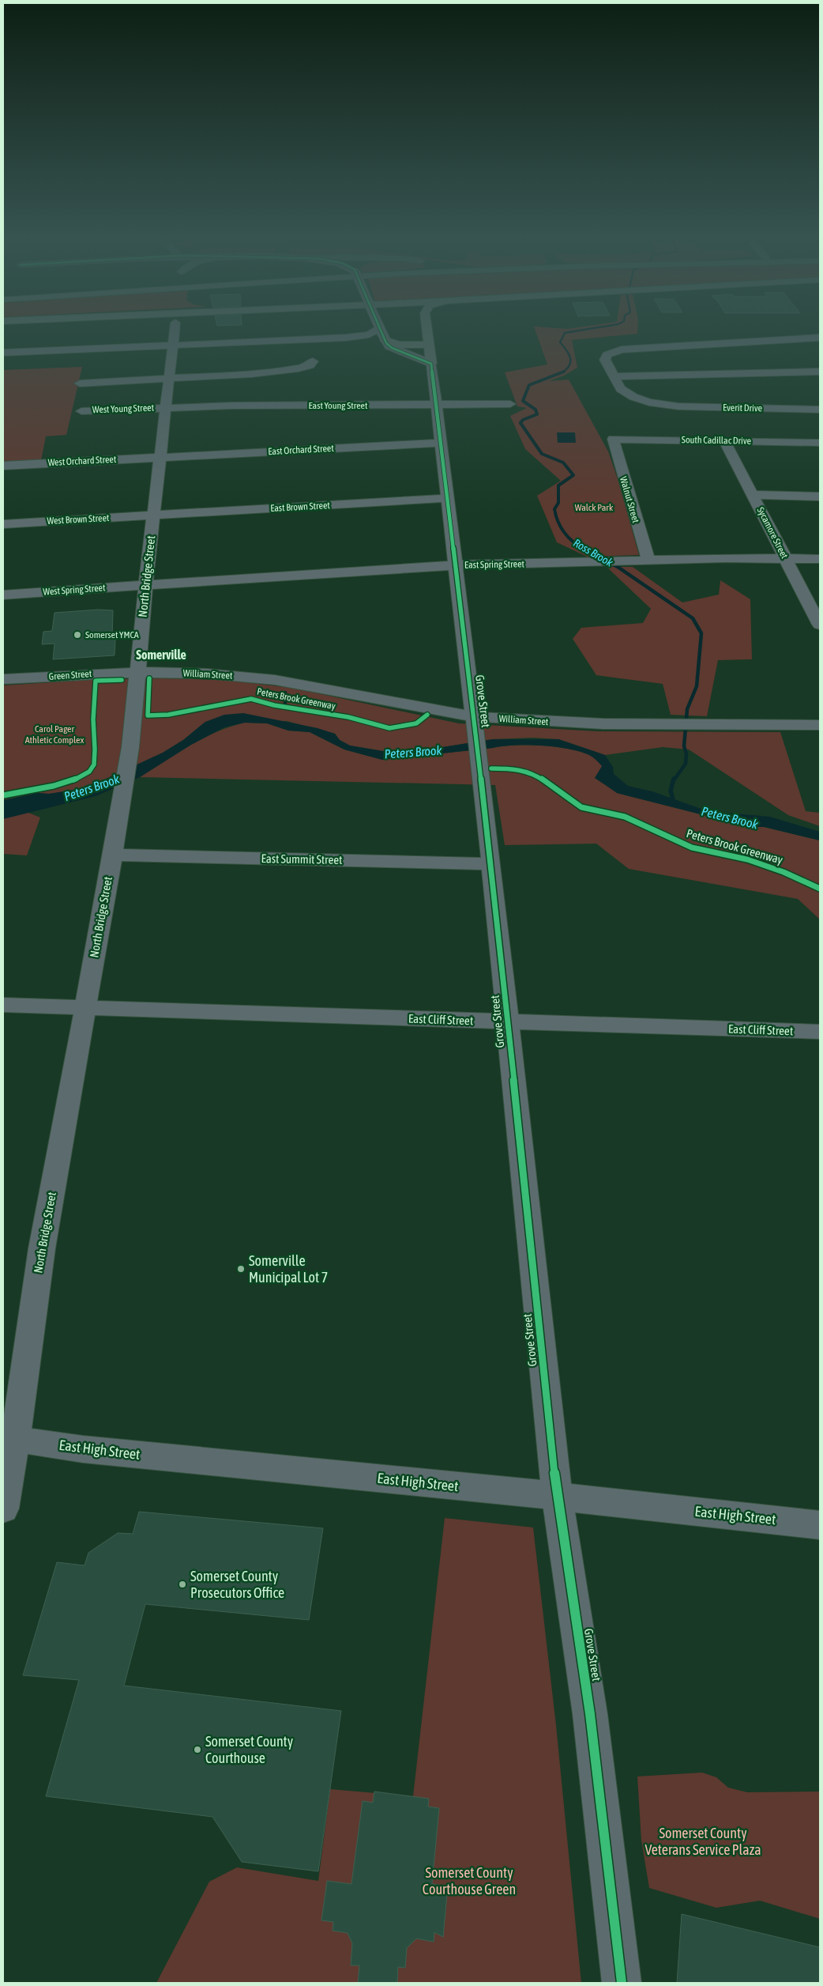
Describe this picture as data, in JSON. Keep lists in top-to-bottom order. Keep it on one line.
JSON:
{"streets":{"street":["East Young Street","Everit Drive","West Young Street","South Cadillac Drive","East Orchard Street","West Orchard Street","Walnut Street","East Brown Street","West Brown Street","Sycamore Street","East Spring Street","North Bridge Street","West Spring Street","William Street","Green Street","Grove Street","East Summit Street","East Cliff Street","East High Street"],"cycle path":["Peters Brook Greenway"]},"crossings":[["East Young Street","West Young Street"],["East Young Street","North Bridge Street"],["East Young Street","Grove Street"],["West Young Street","North Bridge Street"],["South Cadillac Drive","Walnut Street"],["South Cadillac Drive","Sycamore Street"],["East Orchard Street","West Orchard Street"],["East Orchard Street","North Bridge Street"],["East Orchard Street","Grove Street"],["West Orchard Street","North Bridge Street"],["Walnut Street","East Spring Street"],["East Brown Street","West Brown Street"],["East Brown Street","North Bridge Street"],["East Brown Street","Grove Street"],["West Brown Street","North Bridge Street"],["Sycamore Street","East Spring Street"],["East Spring Street","North Bridge Street"],["East Spring Street","West Spring Street"],["East Spring Street","Grove Street"],["North Bridge Street","West Spring Street"],["North Bridge Street","William Street"],["North Bridge Street","Green Street"],["North Bridge Street","East Summit Street"],["North Bridge Street","East Cliff Street"],["North Bridge Street","East High Street"],["William Street","Green Street"],["William Street","Grove Street"],["Grove Street","East Summit Street"],["Grove Street","East Cliff Street"],["Grove Street","East High Street"]],"districts":["Somerville"],"water":["Ross Brook","Peters Brook"],"parks":["Walck Park","Carol Pager Athletic Complex","Somerset County Veterans Service Plaza","Somerset County Courthouse Green"],"places":["Somerset YMCA","Somerville Municipal Lot 7","Somerset County Prosecutors Office","Somerset County Courthouse"]}
